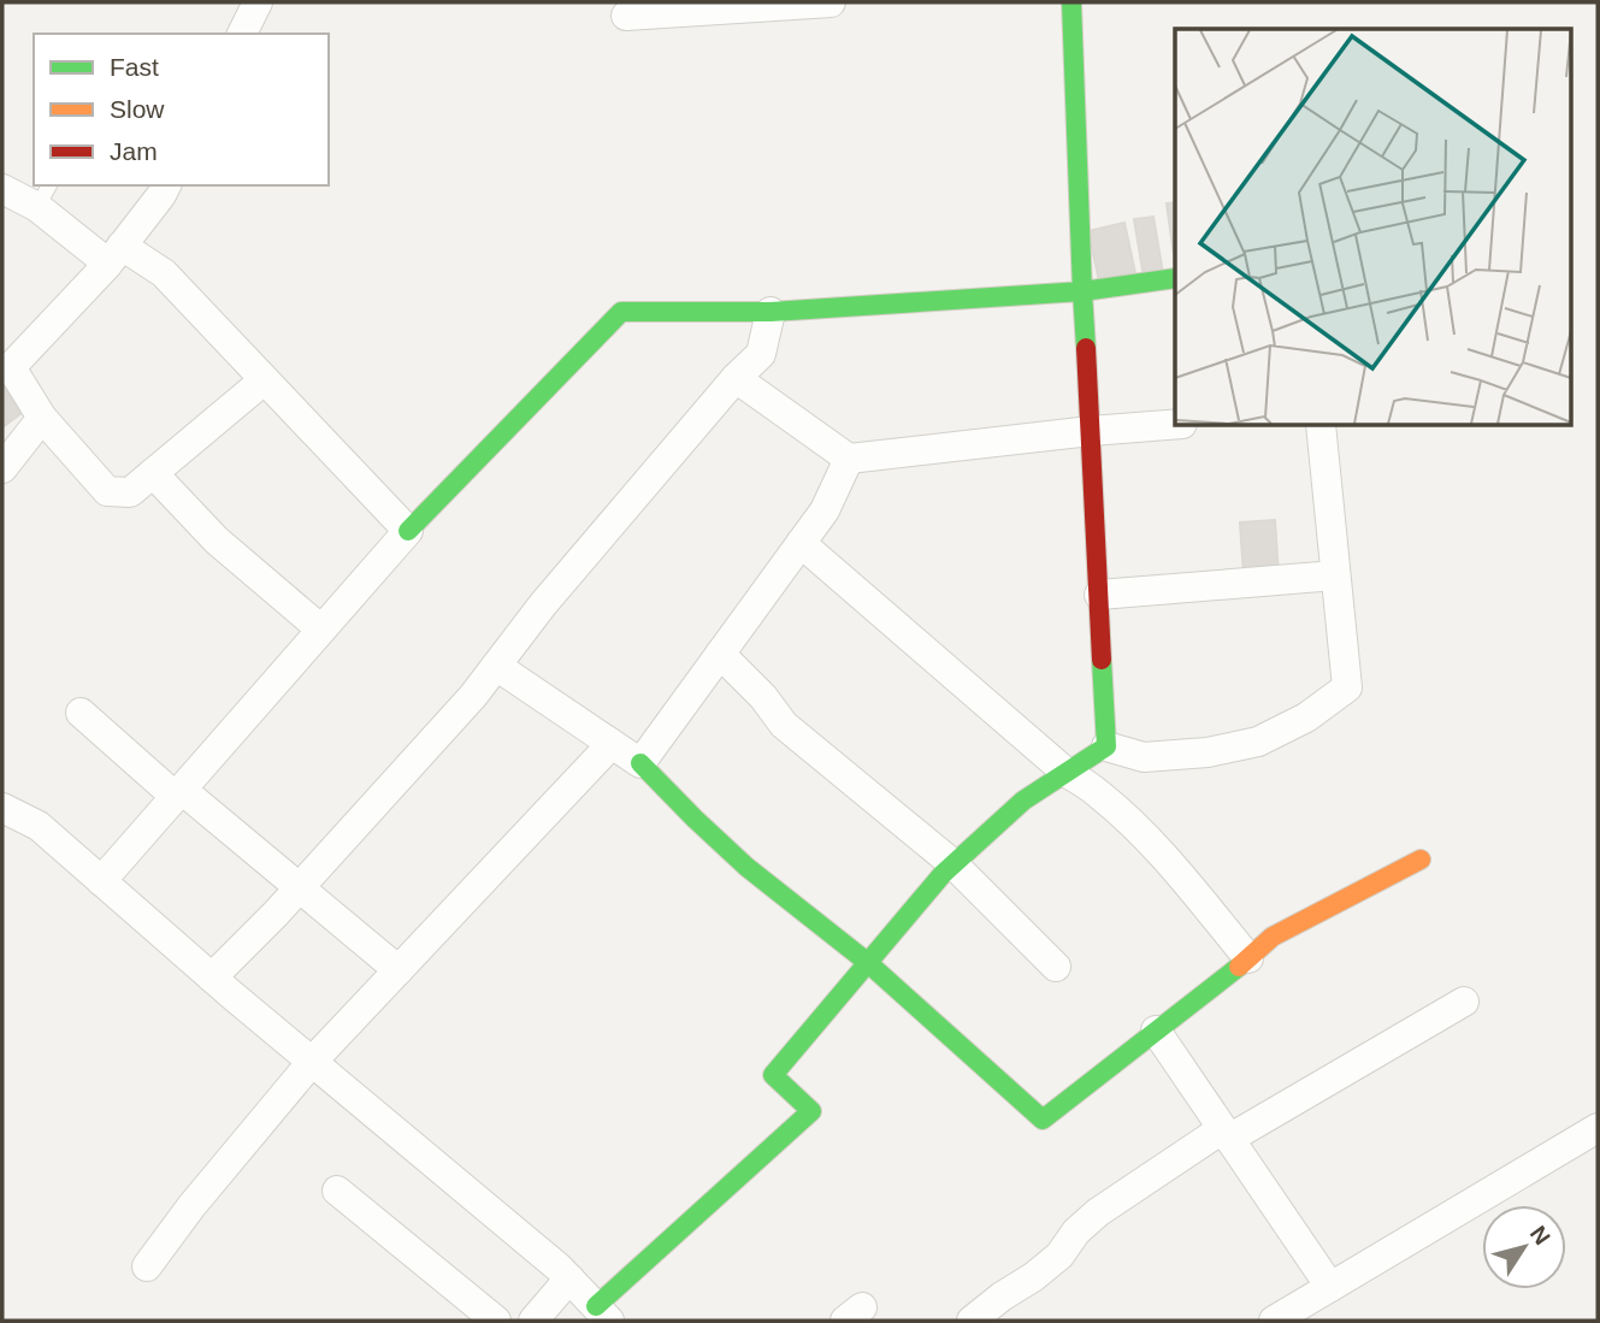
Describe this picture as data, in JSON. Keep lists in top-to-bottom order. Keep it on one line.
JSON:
{"legend":["Fast","Slow","Jam"],"north":"top right"}
